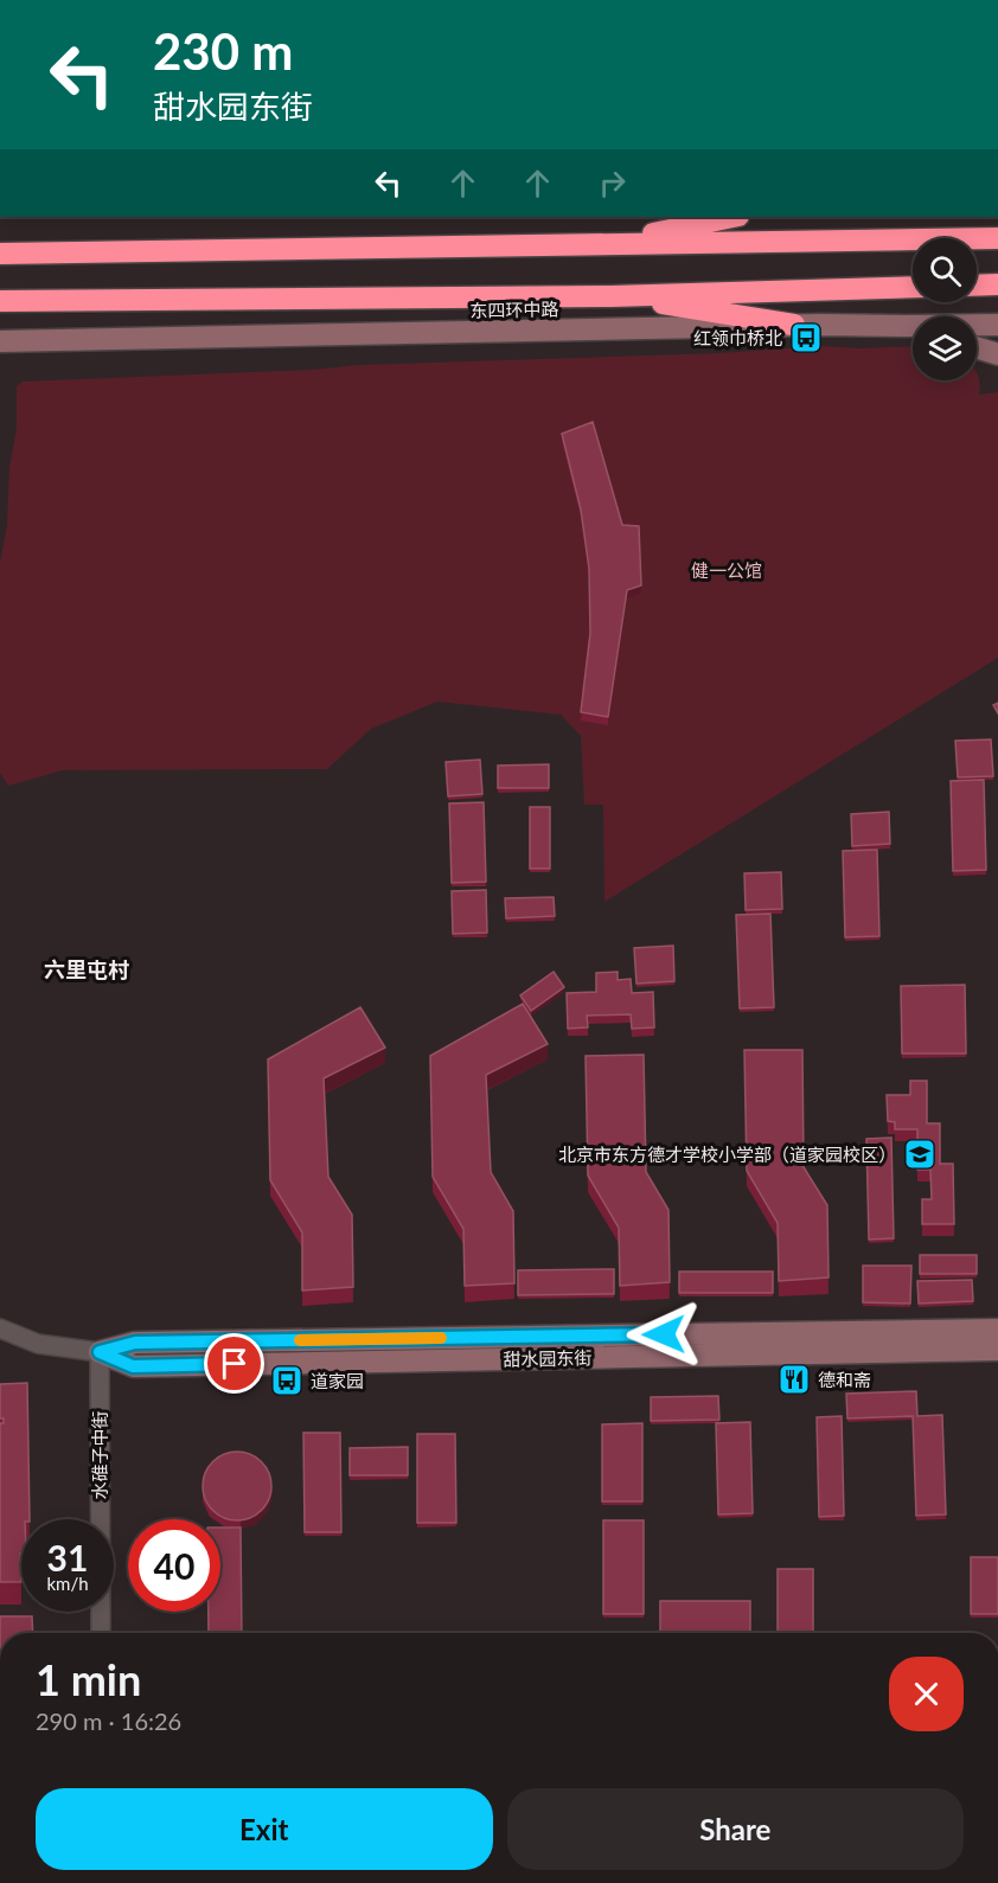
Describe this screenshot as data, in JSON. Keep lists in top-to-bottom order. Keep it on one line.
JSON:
{"streets":{"highway":["东四环中路"],"street":["甜水园东街","水碓子中街"]},"crossings":[["甜水园东街","水碓子中街"]],"districts":["六里屯村"],"parks":["健一公馆"],"places":{"bus stop":["红领巾桥北","道家园"],"school or university":["北京市东方德才学校小学部（道家园校区）"],"restaurant":["德和斋"]},"page":{"turn":["230 m","甜水园东街"],"speed":"31 km/h","limit":"40","heading":["1 min","290 m · 16:26"],"buttons":["Exit","Share"]}}
